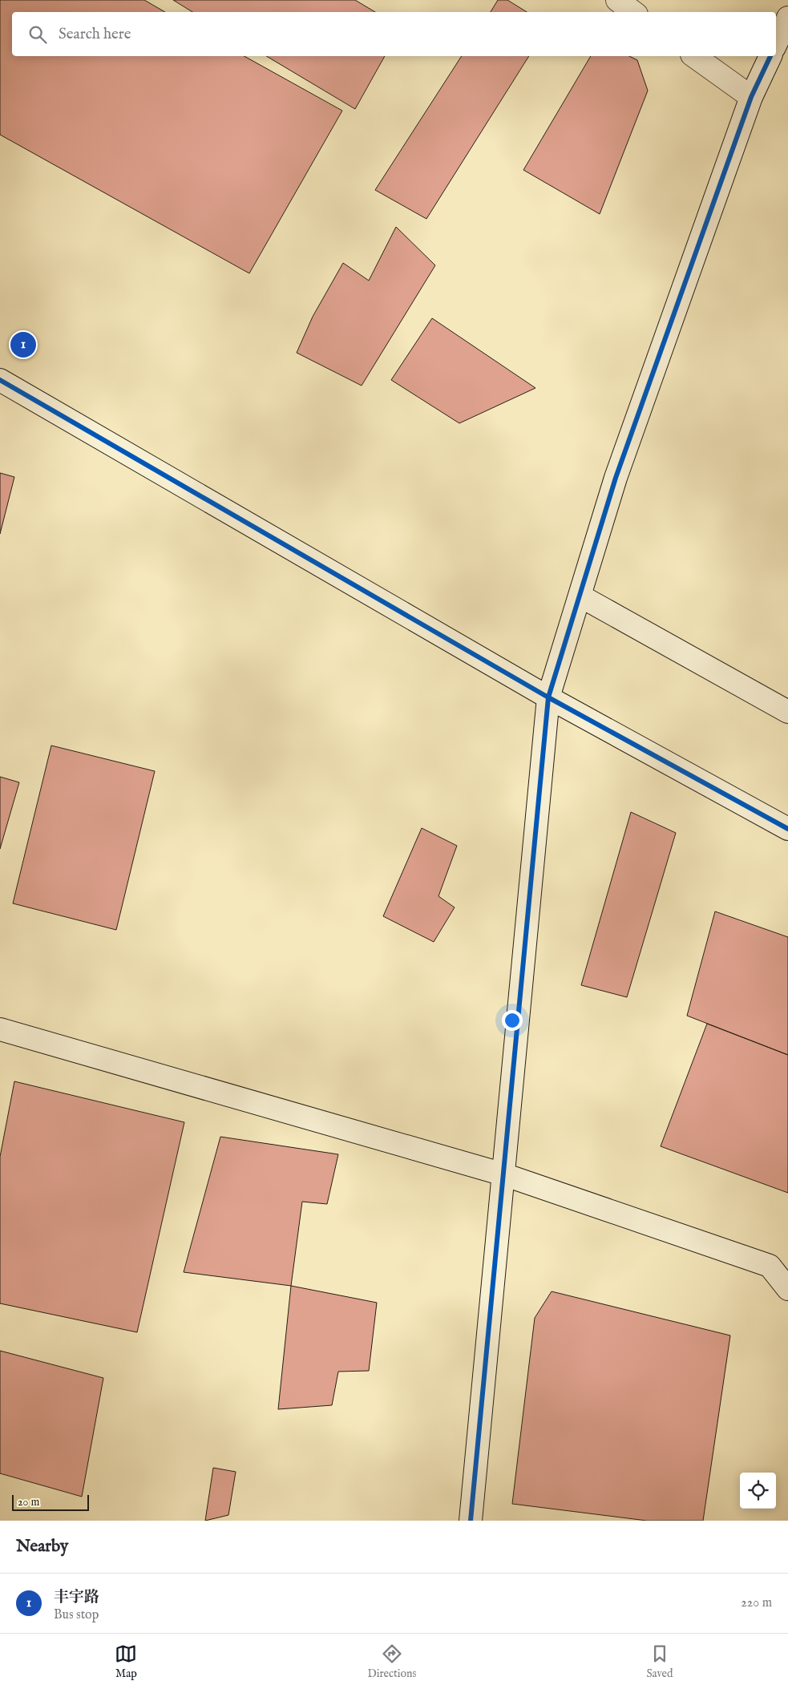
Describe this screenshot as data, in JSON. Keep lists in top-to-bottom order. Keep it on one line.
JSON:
{"scale_bar":"20 m","page":{"search":"Search here","pins":"1","scale":"20 m","heading":"Nearby","list":[{"mark":"1","name":"丰宇路","note":"Bus stop","value":"220 m"}],"nav":["Map","Directions","Saved"]}}
